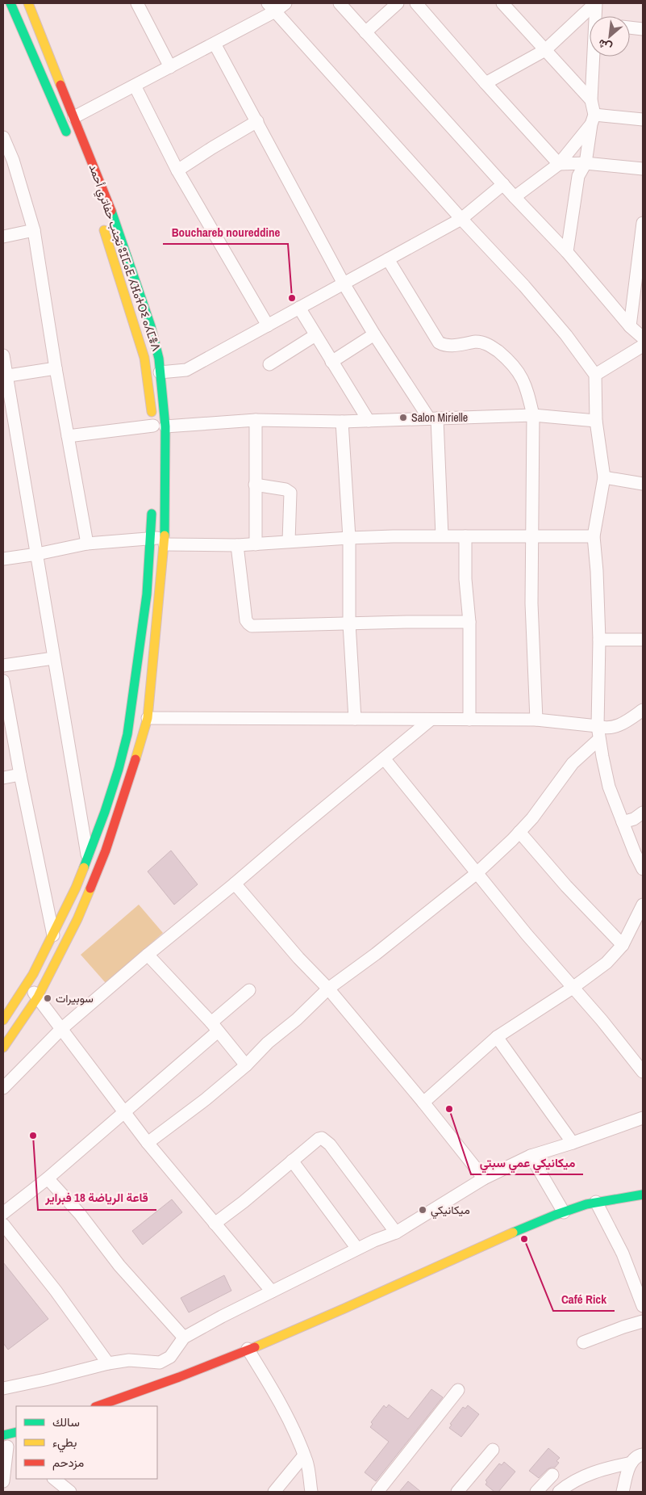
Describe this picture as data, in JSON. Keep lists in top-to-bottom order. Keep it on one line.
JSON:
{"streets":{"main road":["تجنب حفاتري أحمد ⵓⵊⵎⴰⴹ ⵃⴼⴰⵜⵔⵉ ⴰⵃⵎⴻⴷ"]},"places":["Bouchareb noureddine","Salon Mirielle","سوبيرات","ميكانيكي عمي سبتي","قاعة الرياضة 18 فبراير","ميكانيكي","Café Rick"],"legend":["سالك","بطيء","مزدحم"],"north":"bottom left"}
